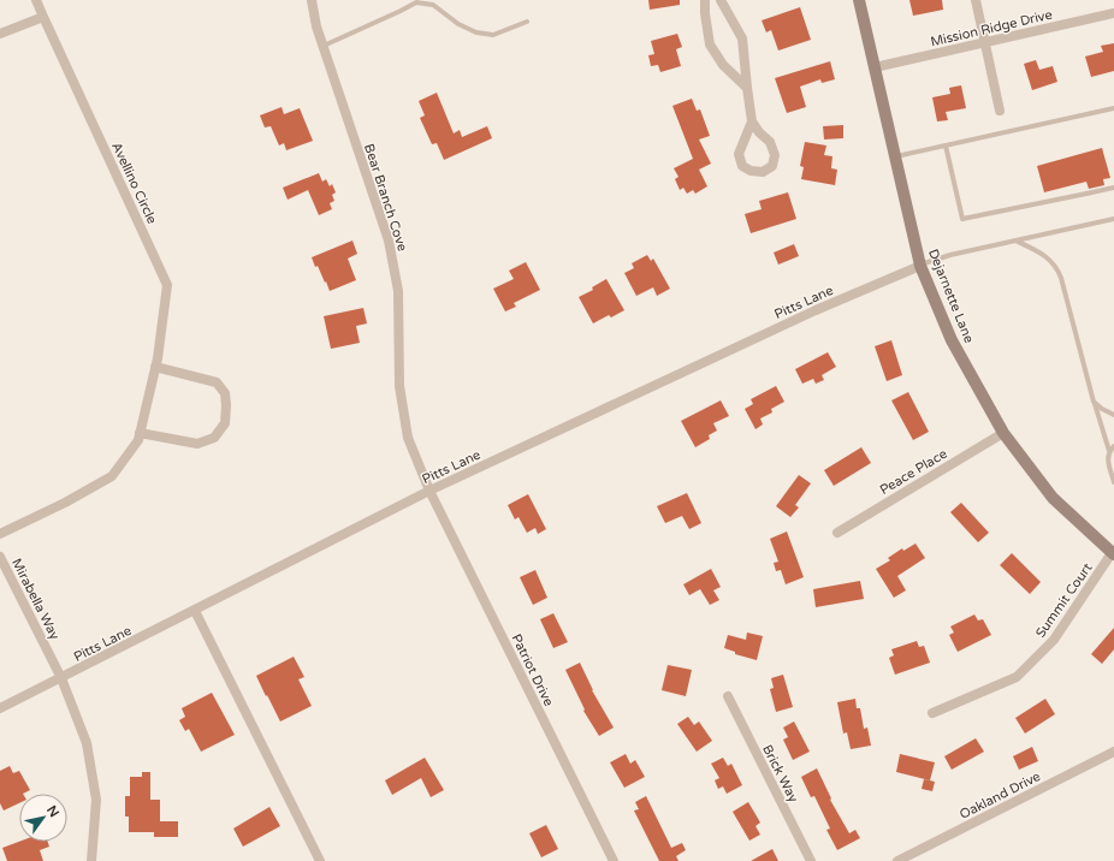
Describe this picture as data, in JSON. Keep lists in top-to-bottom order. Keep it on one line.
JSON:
{"streets":{"main road":["Dejarnette Lane"],"street":["Mission Ridge Drive","Avellino Circle","Bear Branch Cove","Pitts Lane","Peace Place","Mirabella Way","Summit Court","Patriot Drive","Brick Way","Oakland Drive"]},"crossings":[["Mission Ridge Drive","Dejarnette Lane"],["Bear Branch Cove","Pitts Lane"],["Bear Branch Cove","Patriot Drive"],["Dejarnette Lane","Pitts Lane"],["Dejarnette Lane","Peace Place"],["Dejarnette Lane","Summit Court"],["Pitts Lane","Mirabella Way"],["Pitts Lane","Patriot Drive"]],"north":"top right"}
